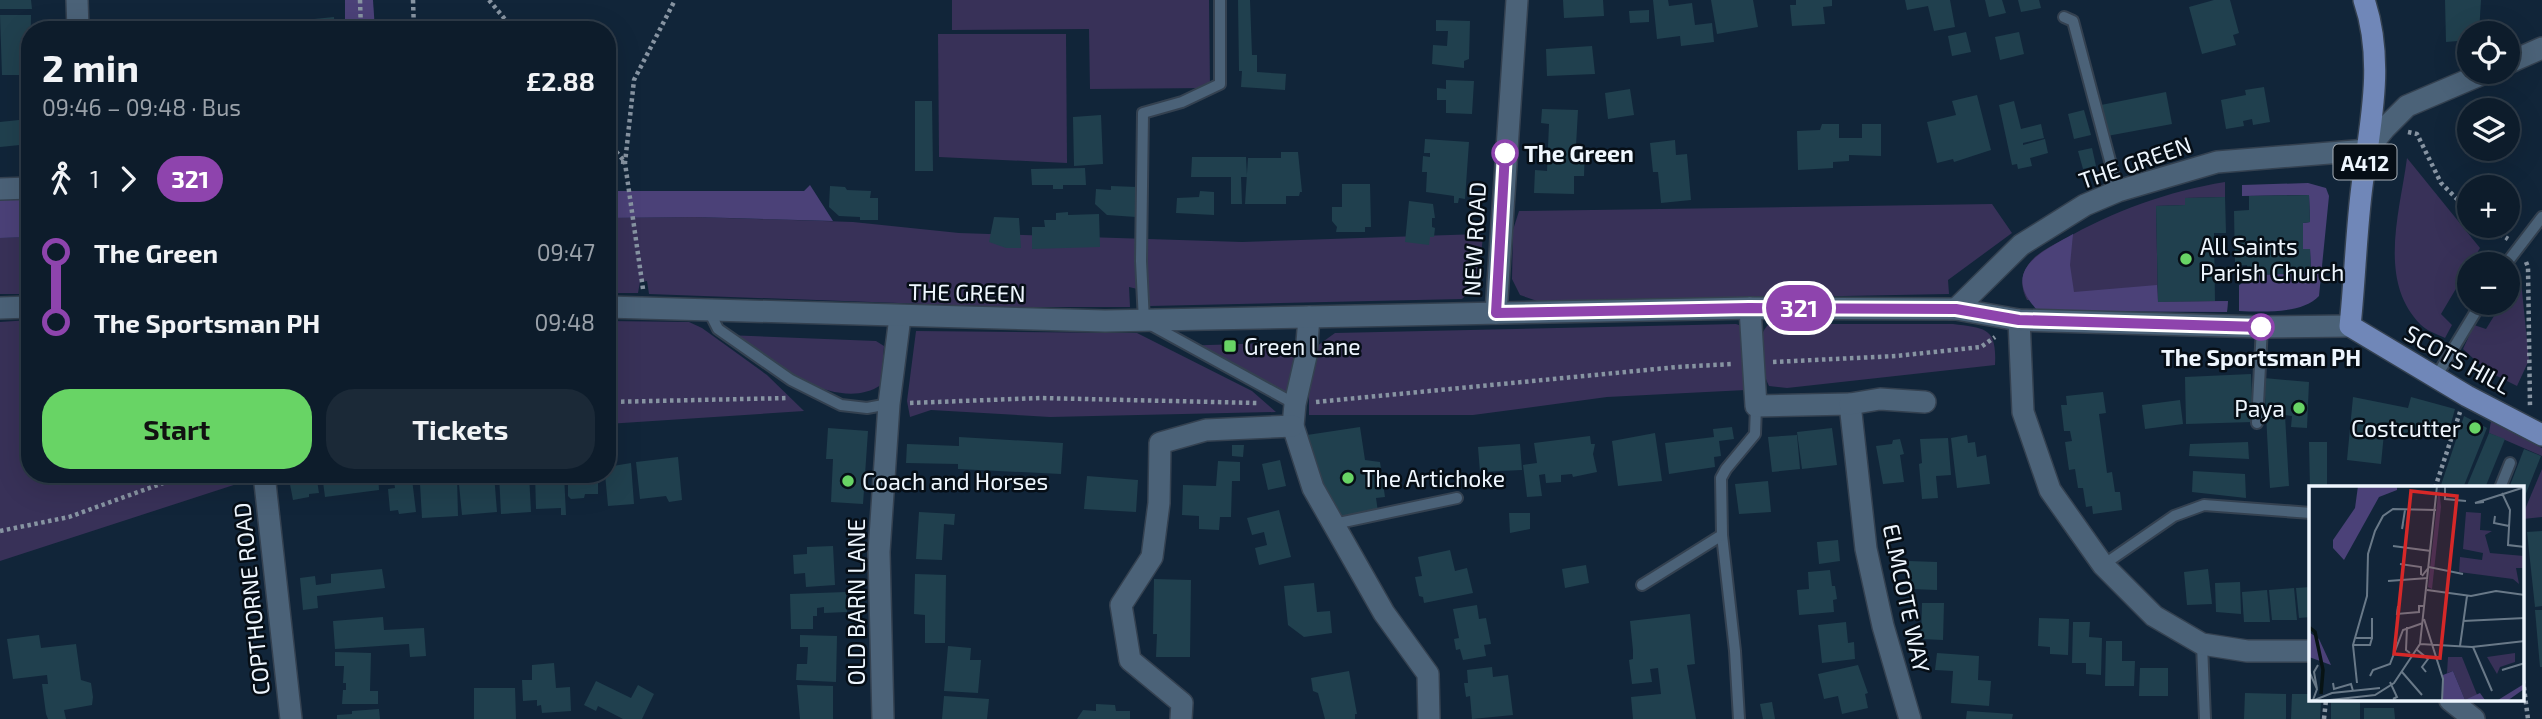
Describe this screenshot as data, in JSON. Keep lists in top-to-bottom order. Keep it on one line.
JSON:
{"streets":{"main road":["A412","SCOTS HILL"],"street":["THE GREEN","NEW ROAD","ELMCOTE WAY","COPTHORNE ROAD","OLD BARN LANE"]},"crossings":[["THE GREEN","A412"],["THE GREEN","NEW ROAD"],["THE GREEN","SCOTS HILL"],["THE GREEN","OLD BARN LANE"],["A412","SCOTS HILL"]],"places":{"other":["The Green","All Saints Parish Church","The Sportsman PH","Paya","Costcutter","The Artichoke","Coach and Horses"],"transit":["Green Lane"]},"lines":["bus line 321"],"page":{"on_map":"321","map_buttons":["+","−"],"heading":["2 min","09:46 – 09:48 · Bus","£2.88"],"legs":["1","321"],"list":[{"name":"The Green","value":"09:47"},{"name":"The Sportsman PH","value":"09:48"}],"buttons":["Start","Tickets"]}}
